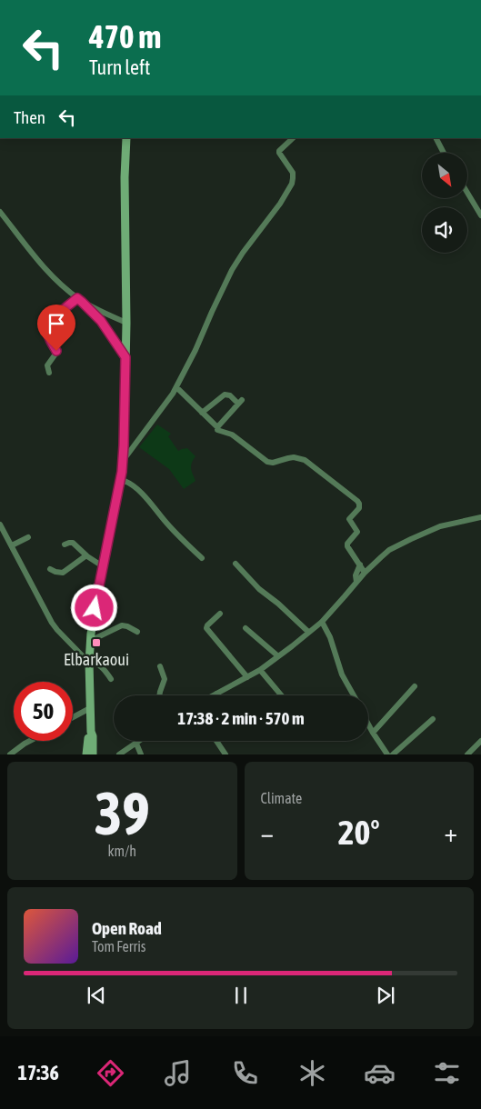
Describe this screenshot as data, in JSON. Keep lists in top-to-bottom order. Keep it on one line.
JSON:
{"places":{"transit":["Elbarkaoui"]},"north":"bottom right","page":{"turn":["470 m","Turn left"],"then":"Then","limit":"50","trip":"17:38 · 2 min · 570 m","tile":[["39","km/h"],"Climate"],"heat":["−","20°","+"],"song":["Open Road","Tom Ferris"],"tabs":"17:36"}}
